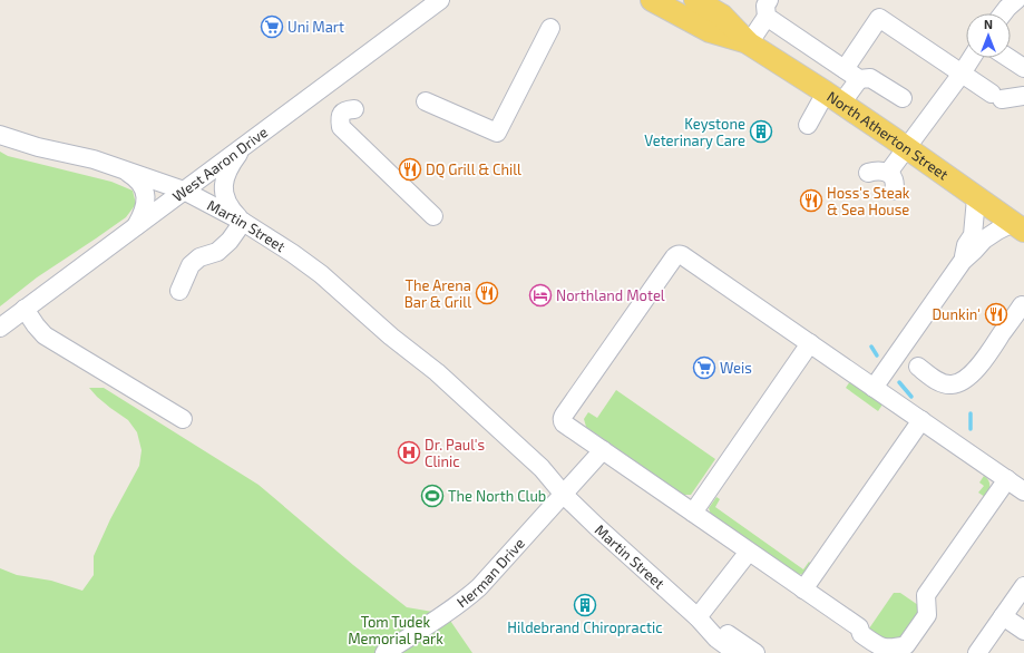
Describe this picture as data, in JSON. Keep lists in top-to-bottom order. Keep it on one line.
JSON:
{"streets":{"main road":["North Atherton Street"],"street":["West Aaron Drive","Martin Street","Herman Drive"]},"crossings":[["West Aaron Drive","Martin Street"],["Martin Street","Herman Drive"]],"parks":["Tom Tudek Memorial Park"],"places":{"supermarket":["Uni Mart","Weis"],"building":["Keystone Veterinary Care","Hildebrand Chiropractic"],"restaurant":["DQ Grill & Chill","Hoss's Steak & Sea House","The Arena Bar & Grill","Dunkin'"],"hotel":["Northland Motel"],"hospital":["Dr. Paul's Clinic"],"sports":["The North Club"]},"north":"top"}
